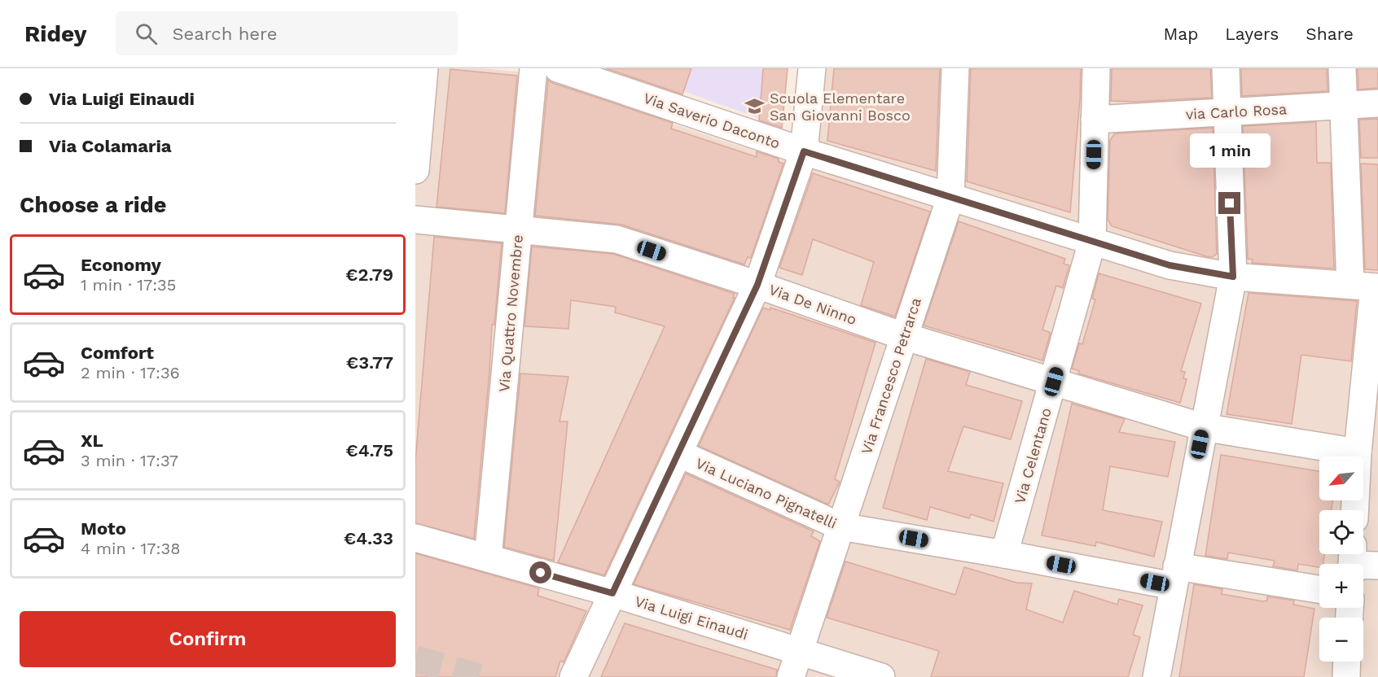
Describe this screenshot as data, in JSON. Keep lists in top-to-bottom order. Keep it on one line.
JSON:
{"streets":{"street":["via Carlo Rosa","Via Saverio Daconto","Via De Ninno","Via Quattro Novembre","Via Francesco Petrarca","Via Celentano","Via Luciano Pignatelli","Via Luigi Einaudi"]},"crossings":[["via Carlo Rosa","Via Celentano"],["Via Saverio Daconto","Via Francesco Petrarca"],["Via Saverio Daconto","Via Celentano"],["Via De Ninno","Via Quattro Novembre"],["Via De Ninno","Via Francesco Petrarca"],["Via De Ninno","Via Celentano"],["Via Quattro Novembre","Via Luigi Einaudi"],["Via Francesco Petrarca","Via Luciano Pignatelli"],["Via Francesco Petrarca","Via Luigi Einaudi"],["Via Celentano","Via Luciano Pignatelli"]],"places":{"school or university":["Scuola Elementare San Giovanni Bosco"]},"north":"bottom left","page":{"header":"Ridey","search":"Search here","nav":["Map","Layers","Share"],"banner":["Via Luigi Einaudi","Via Colamaria"],"bubble":"1 min","heading":"Choose a ride","list":[{"name":"Economy","note":"1 min · 17:35","value":"€2.79"},{"name":"Comfort","note":"2 min · 17:36","value":"€3.77"},{"name":"XL","note":"3 min · 17:37","value":"€4.75"},{"name":"Moto","note":"4 min · 17:38","value":"€4.33"}],"map_buttons":["+","−"],"buttons":"Confirm"}}
